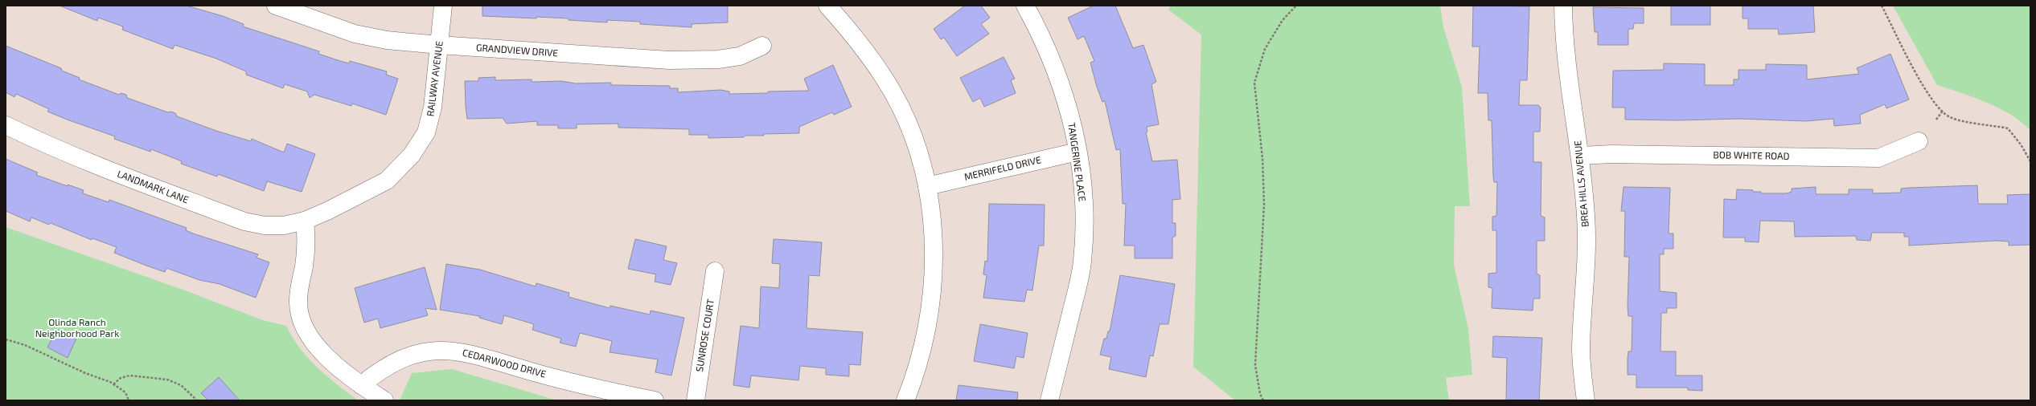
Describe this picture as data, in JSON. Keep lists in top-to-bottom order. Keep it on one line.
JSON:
{"streets":{"street":["GRANDVIEW DRIVE","RAILWAY AVENUE","BOB WHITE ROAD","TANGERINE PLACE","MERRIFELD DRIVE","BREA HILLS AVENUE","LANDMARK LANE","SUNROSE COURT","CEDARWOOD DRIVE"]},"crossings":[["GRANDVIEW DRIVE","RAILWAY AVENUE"],["RAILWAY AVENUE","LANDMARK LANE"],["BOB WHITE ROAD","BREA HILLS AVENUE"],["TANGERINE PLACE","MERRIFELD DRIVE"]],"parks":["Olinda Ranch Neighborhood Park"]}
